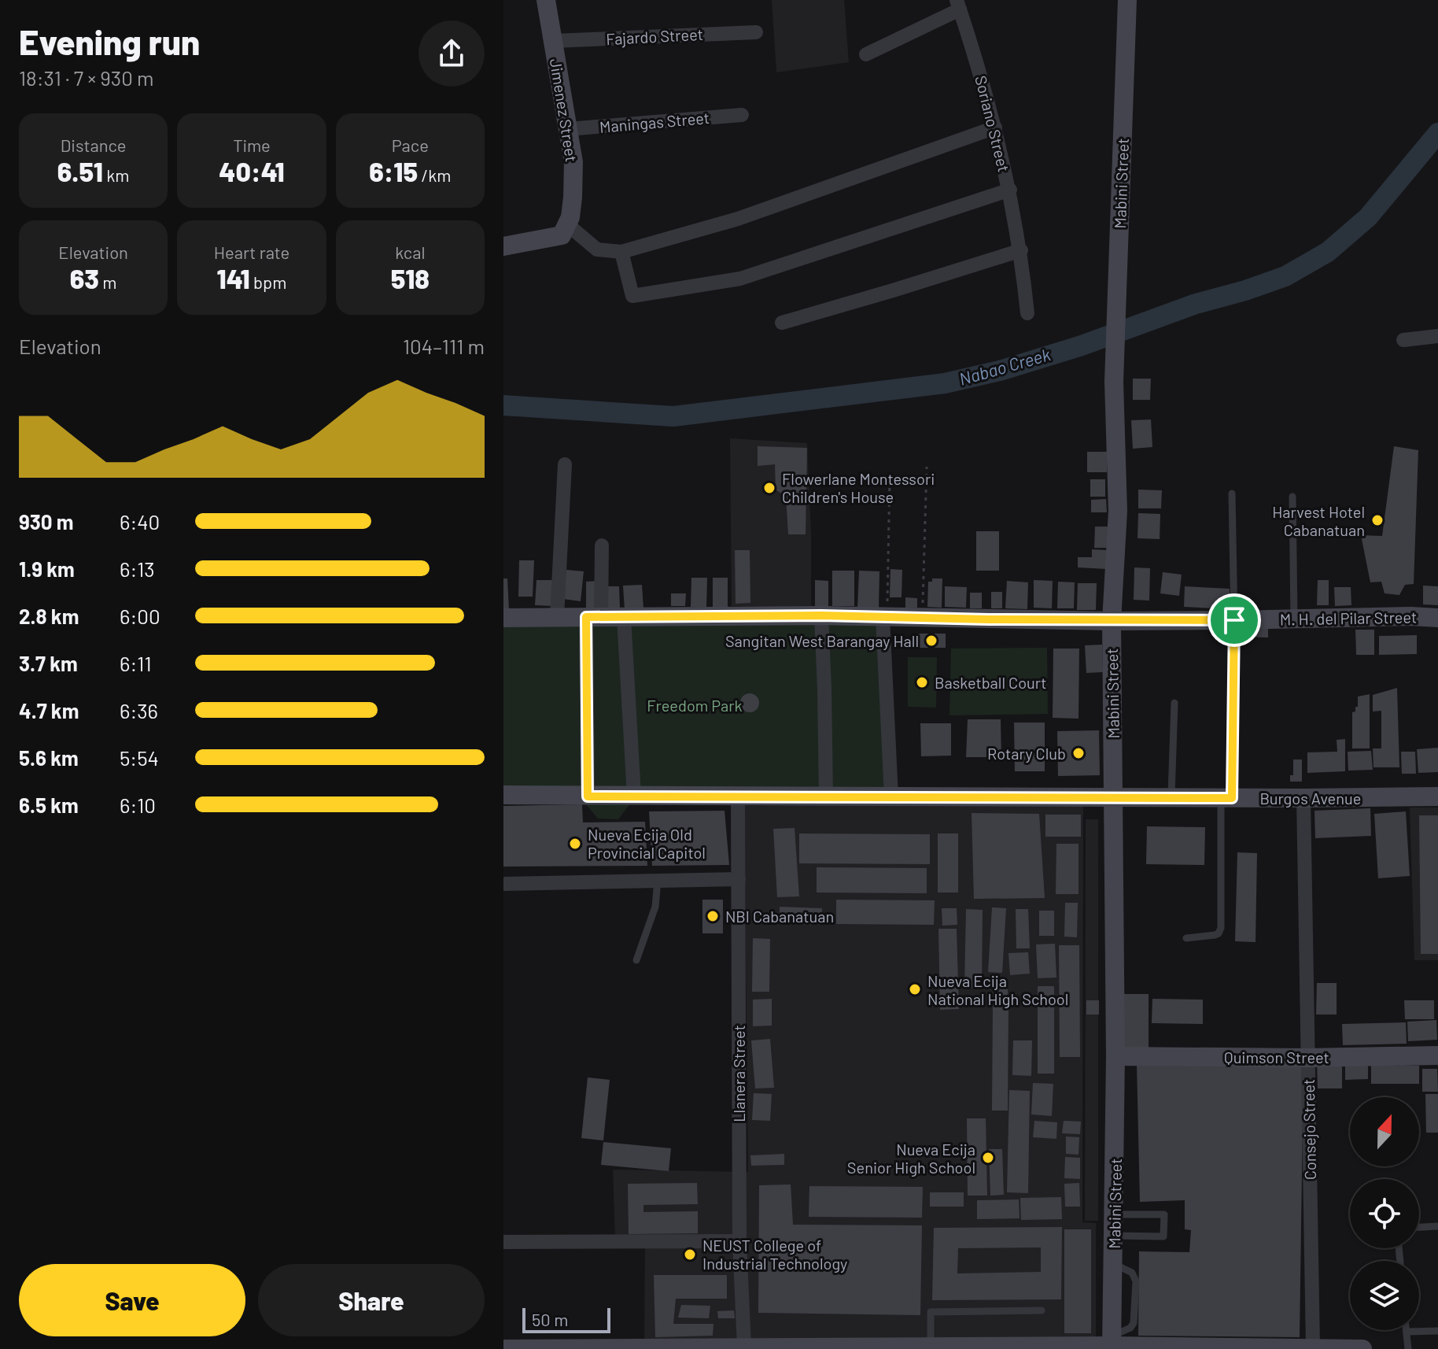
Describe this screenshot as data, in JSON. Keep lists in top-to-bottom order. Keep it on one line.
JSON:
{"streets":{"street":["Fajardo Street","Jimenez Street","Maningas Street","Soriano Street","Mabini Street","M. H. del Pilar Street","Burgos Avenue","Quimson Street","Llanera Street","Consejo Street"]},"crossings":[["Fajardo Street","Jimenez Street"],["Jimenez Street","Maningas Street"],["Mabini Street","M. H. del Pilar Street"],["Mabini Street","Burgos Avenue"],["Mabini Street","Quimson Street"],["Burgos Avenue","Consejo Street"],["Quimson Street","Consejo Street"]],"water":["Nabao Creek"],"parks":["Freedom Park"],"places":["Flowerlane Montessori Children's House","Harvest Hotel Cabanatuan","Sangitan West Barangay Hall","Basketball Court","Rotary Club","Nueva Ecija Old Provincial Capitol","NBI Cabanatuan","Nueva Ecija National High School","Nueva Ecija Senior High School","NEUST College of Industrial Technology"],"scale_bar":"50 m","north":"top","page":{"heading":["Evening run","18:31 · 7 × 930 m"],"stats":[["Distance","6.51 km"],["Time","40:41"],["Pace","6:15 /km"],["Elevation","63 m"],["Heart rate","141 bpm"],["kcal","518"]],"chart":["Elevation","104–111 m"],"list":[{"name":"930 m","note":"6:40"},{"name":"1.9 km","note":"6:13"},{"name":"2.8 km","note":"6:00"},{"name":"3.7 km","note":"6:11"},{"name":"4.7 km","note":"6:36"},{"name":"5.6 km","note":"5:54"},{"name":"6.5 km","note":"6:10"}],"buttons":["Save","Share"],"scale":"50 m"}}
